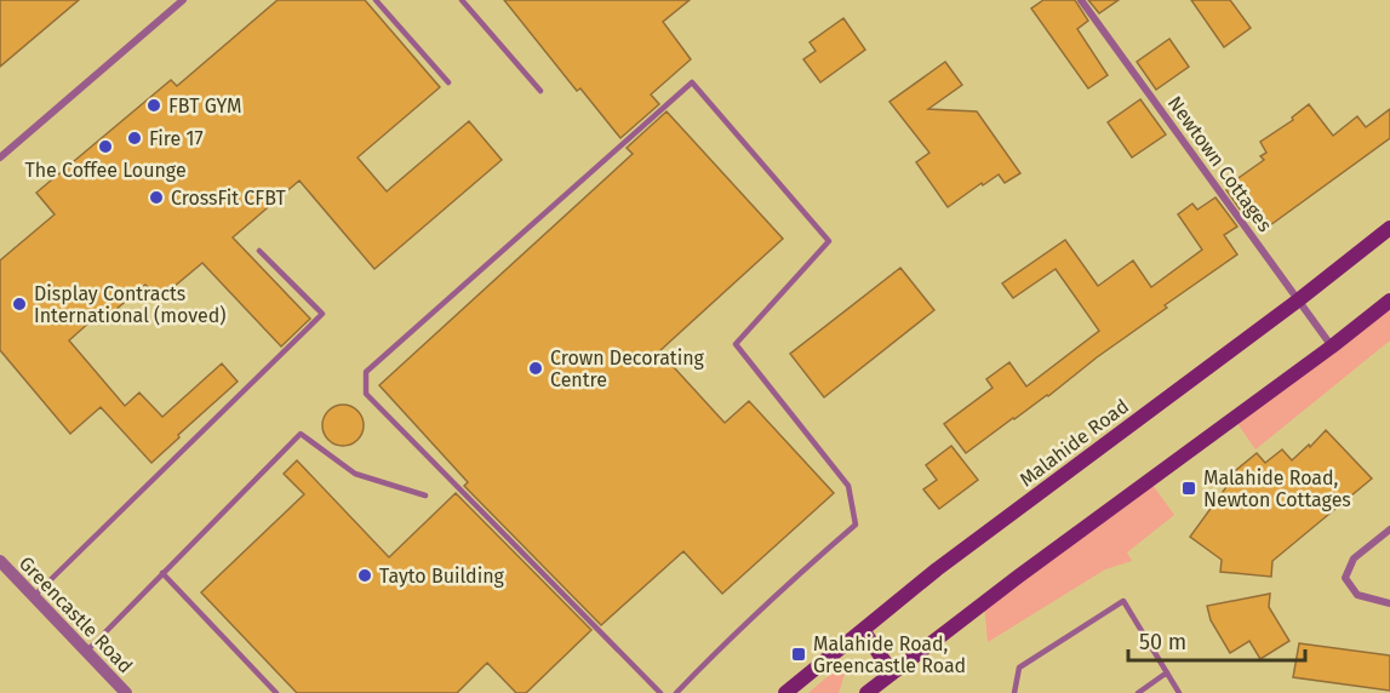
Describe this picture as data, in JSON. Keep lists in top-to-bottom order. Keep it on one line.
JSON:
{"streets":{"main road":["Malahide Road"],"street":["Newtown Cottages","Greencastle Road"]},"crossings":[["Newtown Cottages","Malahide Road"]],"places":{"other":["FBT GYM","Fire 17","The Coffee Lounge","CrossFit CFBT","Display Contracts International (moved)","Crown Decorating Centre","Tayto Building"],"transit":["Malahide Road, Newton Cottages","Malahide Road, Greencastle Road"]},"scale_bar":"50 m"}
